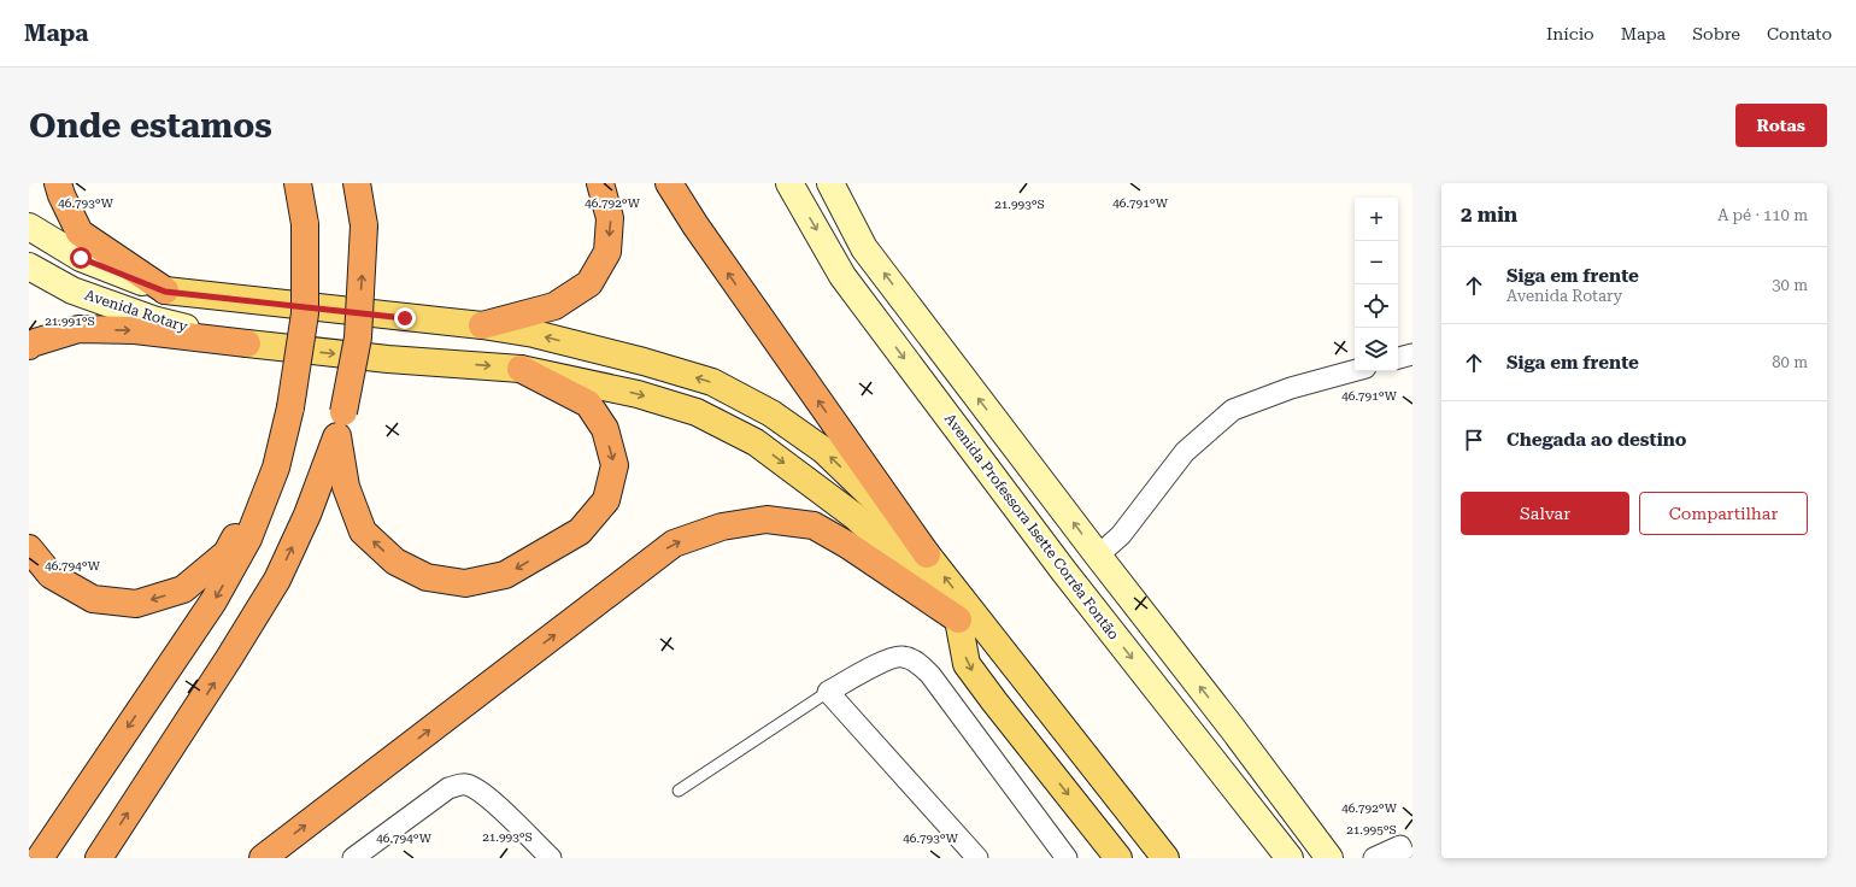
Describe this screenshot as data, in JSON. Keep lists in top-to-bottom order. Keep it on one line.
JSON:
{"streets":{"main road":["Avenida Rotary","Avenida Professora Isette Corrêa Fontão"]},"page":{"header":"Mapa","nav":["Início","Mapa","Sobre","Contato"],"buttons":["Rotas",["Salvar","Compartilhar"]],"title":"Onde estamos","heading":["2 min","A pé · 110 m"],"map_buttons":["+","−"],"list":[["Siga em frente","Avenida Rotary","30 m"],["Siga em frente","80 m"],"Chegada ao destino"]},"coordinates":["46.793°W","46.792°W","46.791°W","21.993°S","21.991°S","46.794°W","21.995°S"]}
